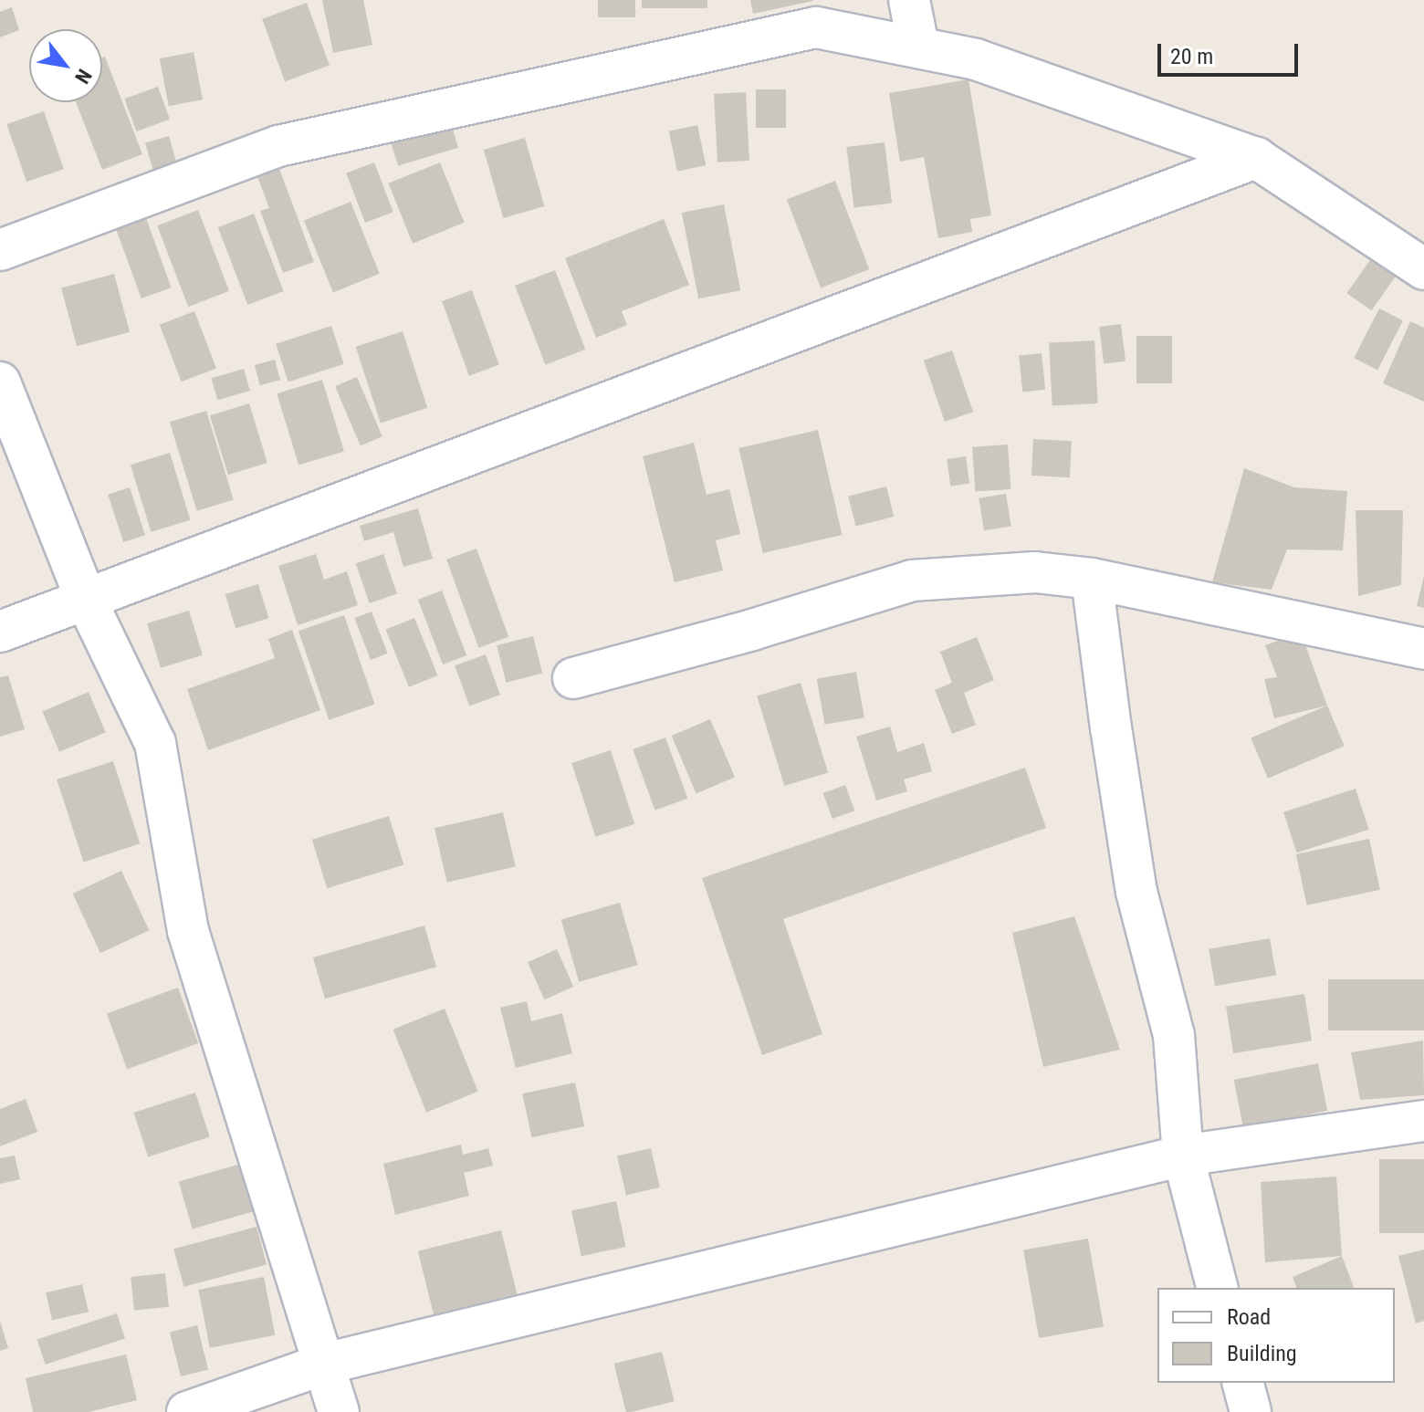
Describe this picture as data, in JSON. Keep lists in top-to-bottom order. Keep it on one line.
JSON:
{"legend":["Road","Building"],"scale_bar":"20 m","north":"bottom right"}
